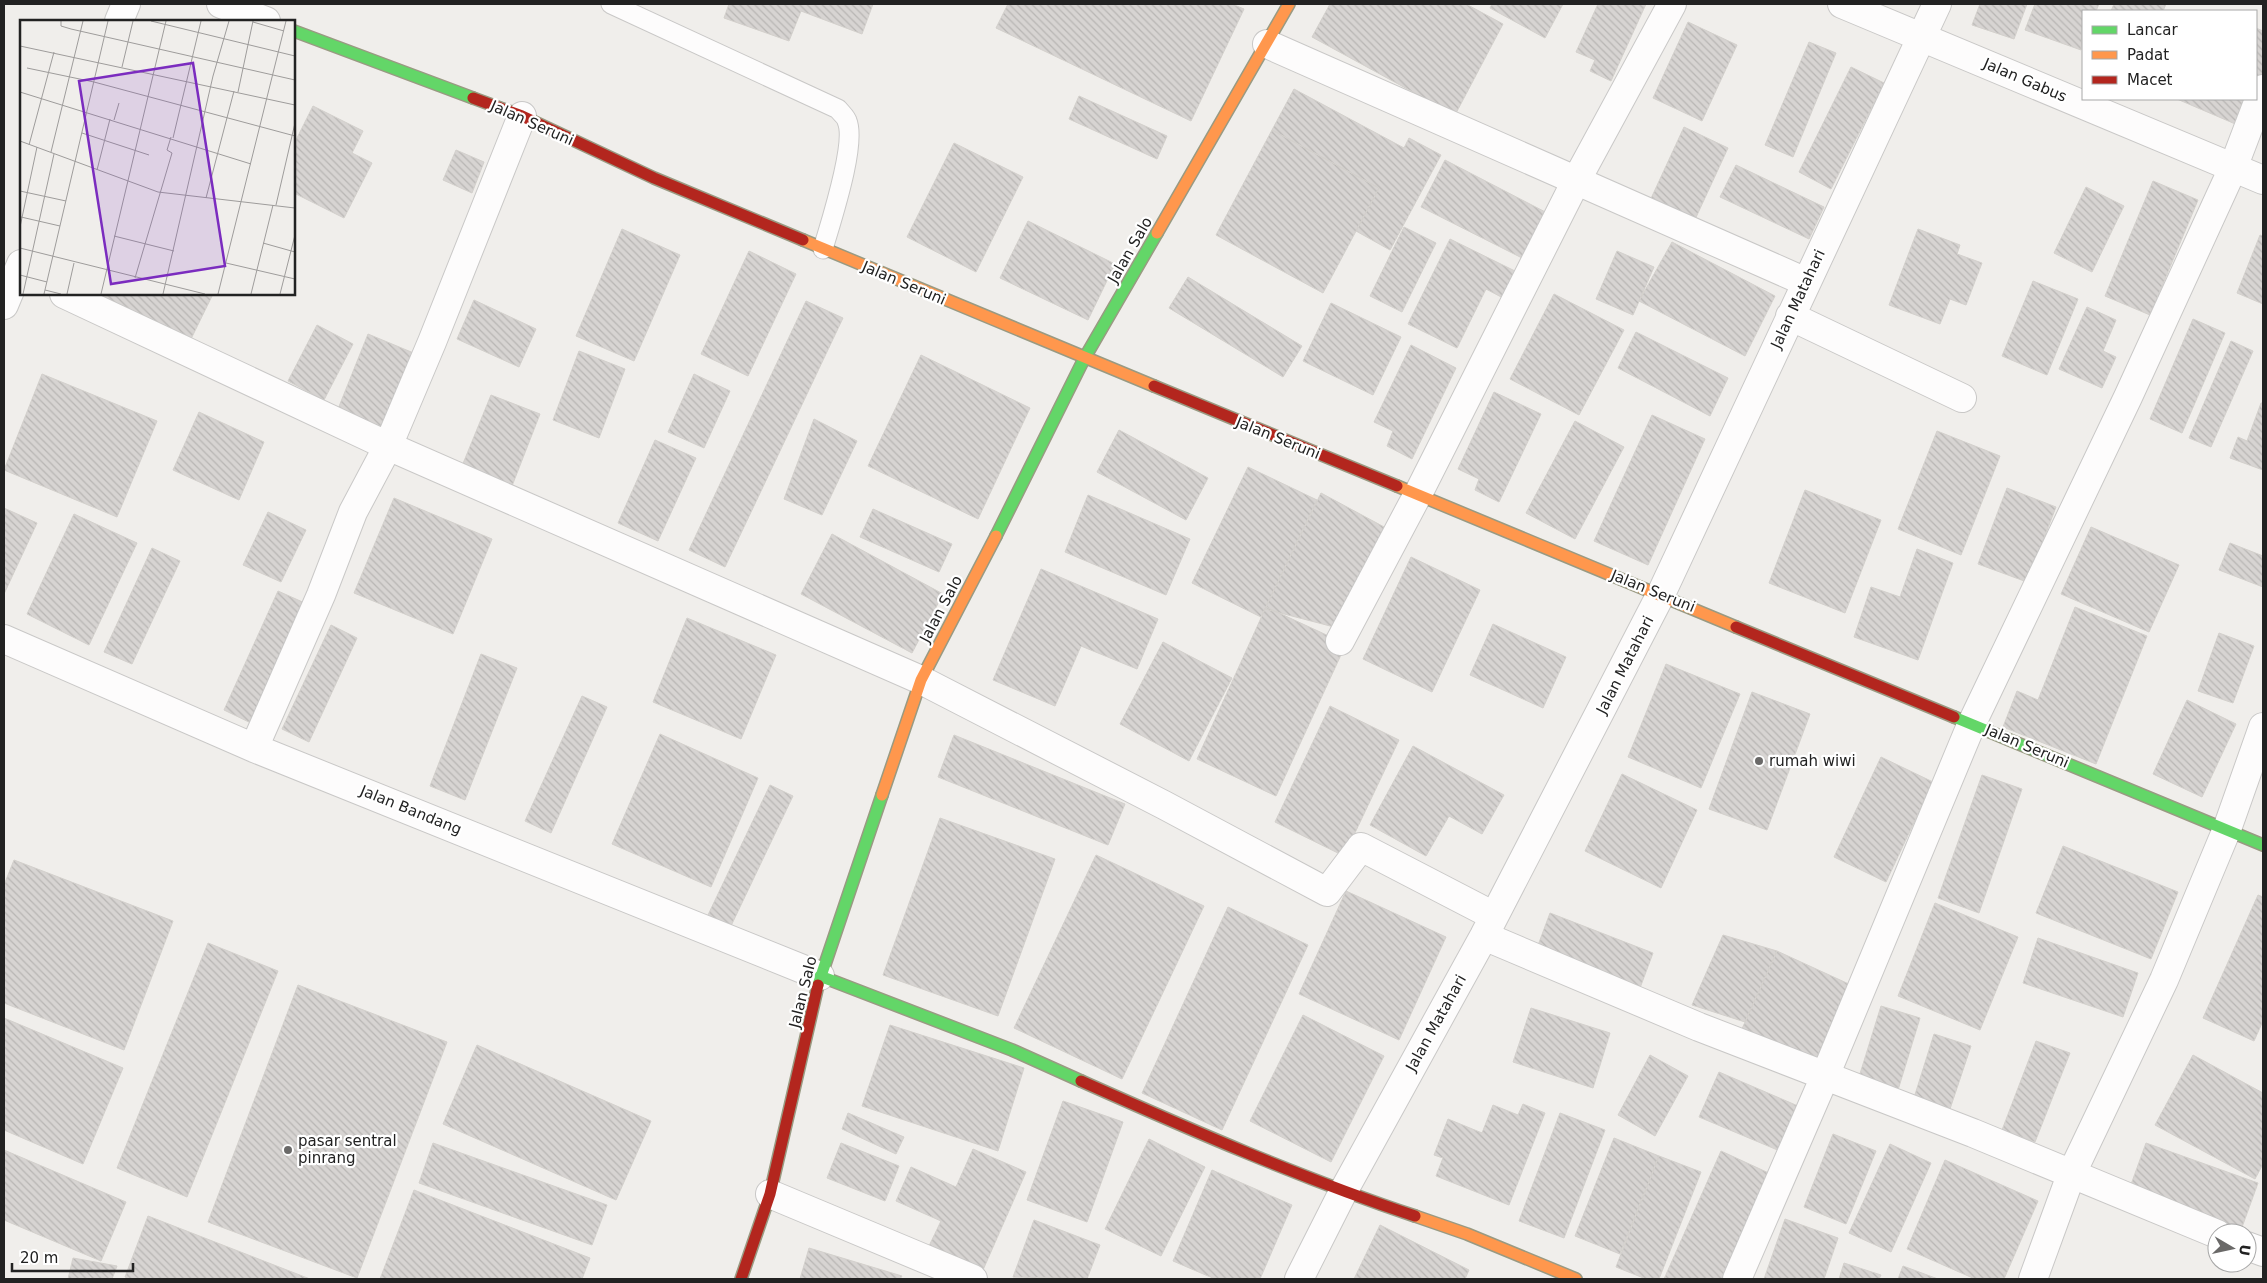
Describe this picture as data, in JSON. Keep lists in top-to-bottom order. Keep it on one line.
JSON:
{"streets":{"street":["Jalan Gabus","Jalan Seruni","Jalan Salo","Jalan Matahari","Jalan Bandang"]},"crossings":[["Jalan Gabus","Jalan Matahari"],["Jalan Seruni","Jalan Salo"],["Jalan Seruni","Jalan Matahari"],["Jalan Salo","Jalan Bandang"]],"places":["rumah wiwi","pasar sentral pinrang"],"legend":["Lancar","Padat","Macet"],"scale_bar":"20 m","north":"right"}
